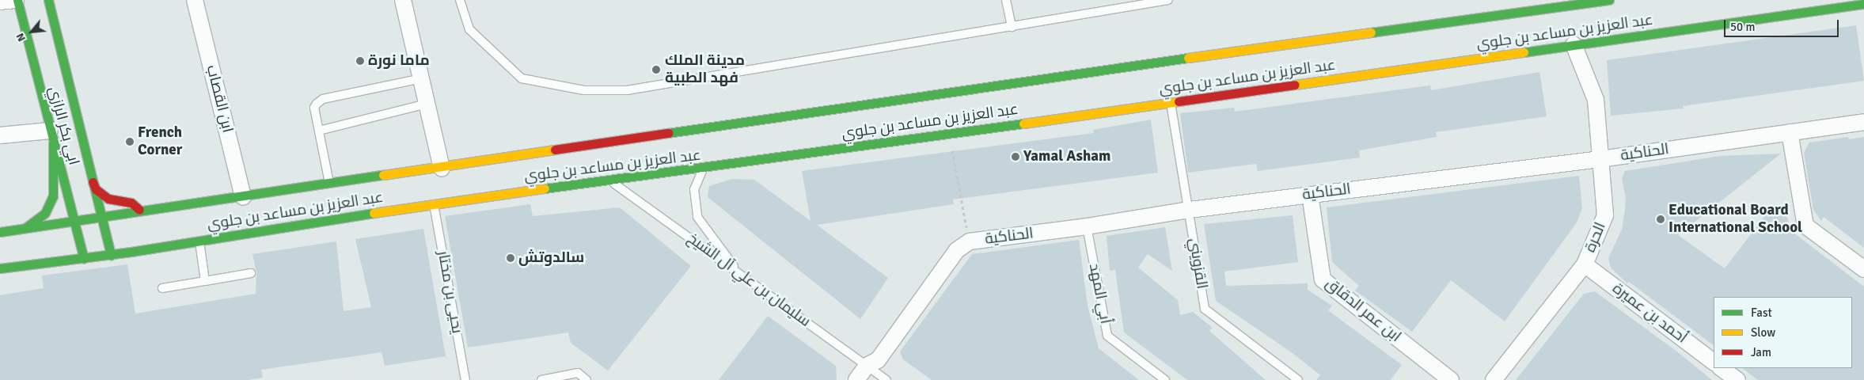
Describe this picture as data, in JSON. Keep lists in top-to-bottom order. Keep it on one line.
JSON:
{"streets":{"main road":["عبد العزيز بن مساعد بن جلوي","ابي بكر الرازي"],"street":["ابن القصاب","الحناكية","الحرة","ابن عمر الدقاق","أحمد بن عميرة"],"lane":["القزويني","سليمان بن علي آل الشيخ","يحيى بن مختار","أبي المهد"]},"crossings":[["عبد العزيز بن مساعد بن جلوي","ابن القصاب"],["عبد العزيز بن مساعد بن جلوي","ابي بكر الرازي"],["عبد العزيز بن مساعد بن جلوي","الحرة"],["عبد العزيز بن مساعد بن جلوي","القزويني"],["عبد العزيز بن مساعد بن جلوي","سليمان بن علي آل الشيخ"],["عبد العزيز بن مساعد بن جلوي","يحيى بن مختار"],["الحناكية","الحرة"],["الحناكية","القزويني"],["الحناكية","سليمان بن علي آل الشيخ"],["الحناكية","أبي المهد"],["الحناكية","ابن عمر الدقاق"],["الحرة","أحمد بن عميرة"]],"places":["ماما نورة","مدينة الملك فهد الطبية","French Corner","Yamal Asham","Educational Board International School","سالدوتش"],"legend":["Fast","Slow","Jam"],"scale_bar":"50 m","north":"bottom left"}
